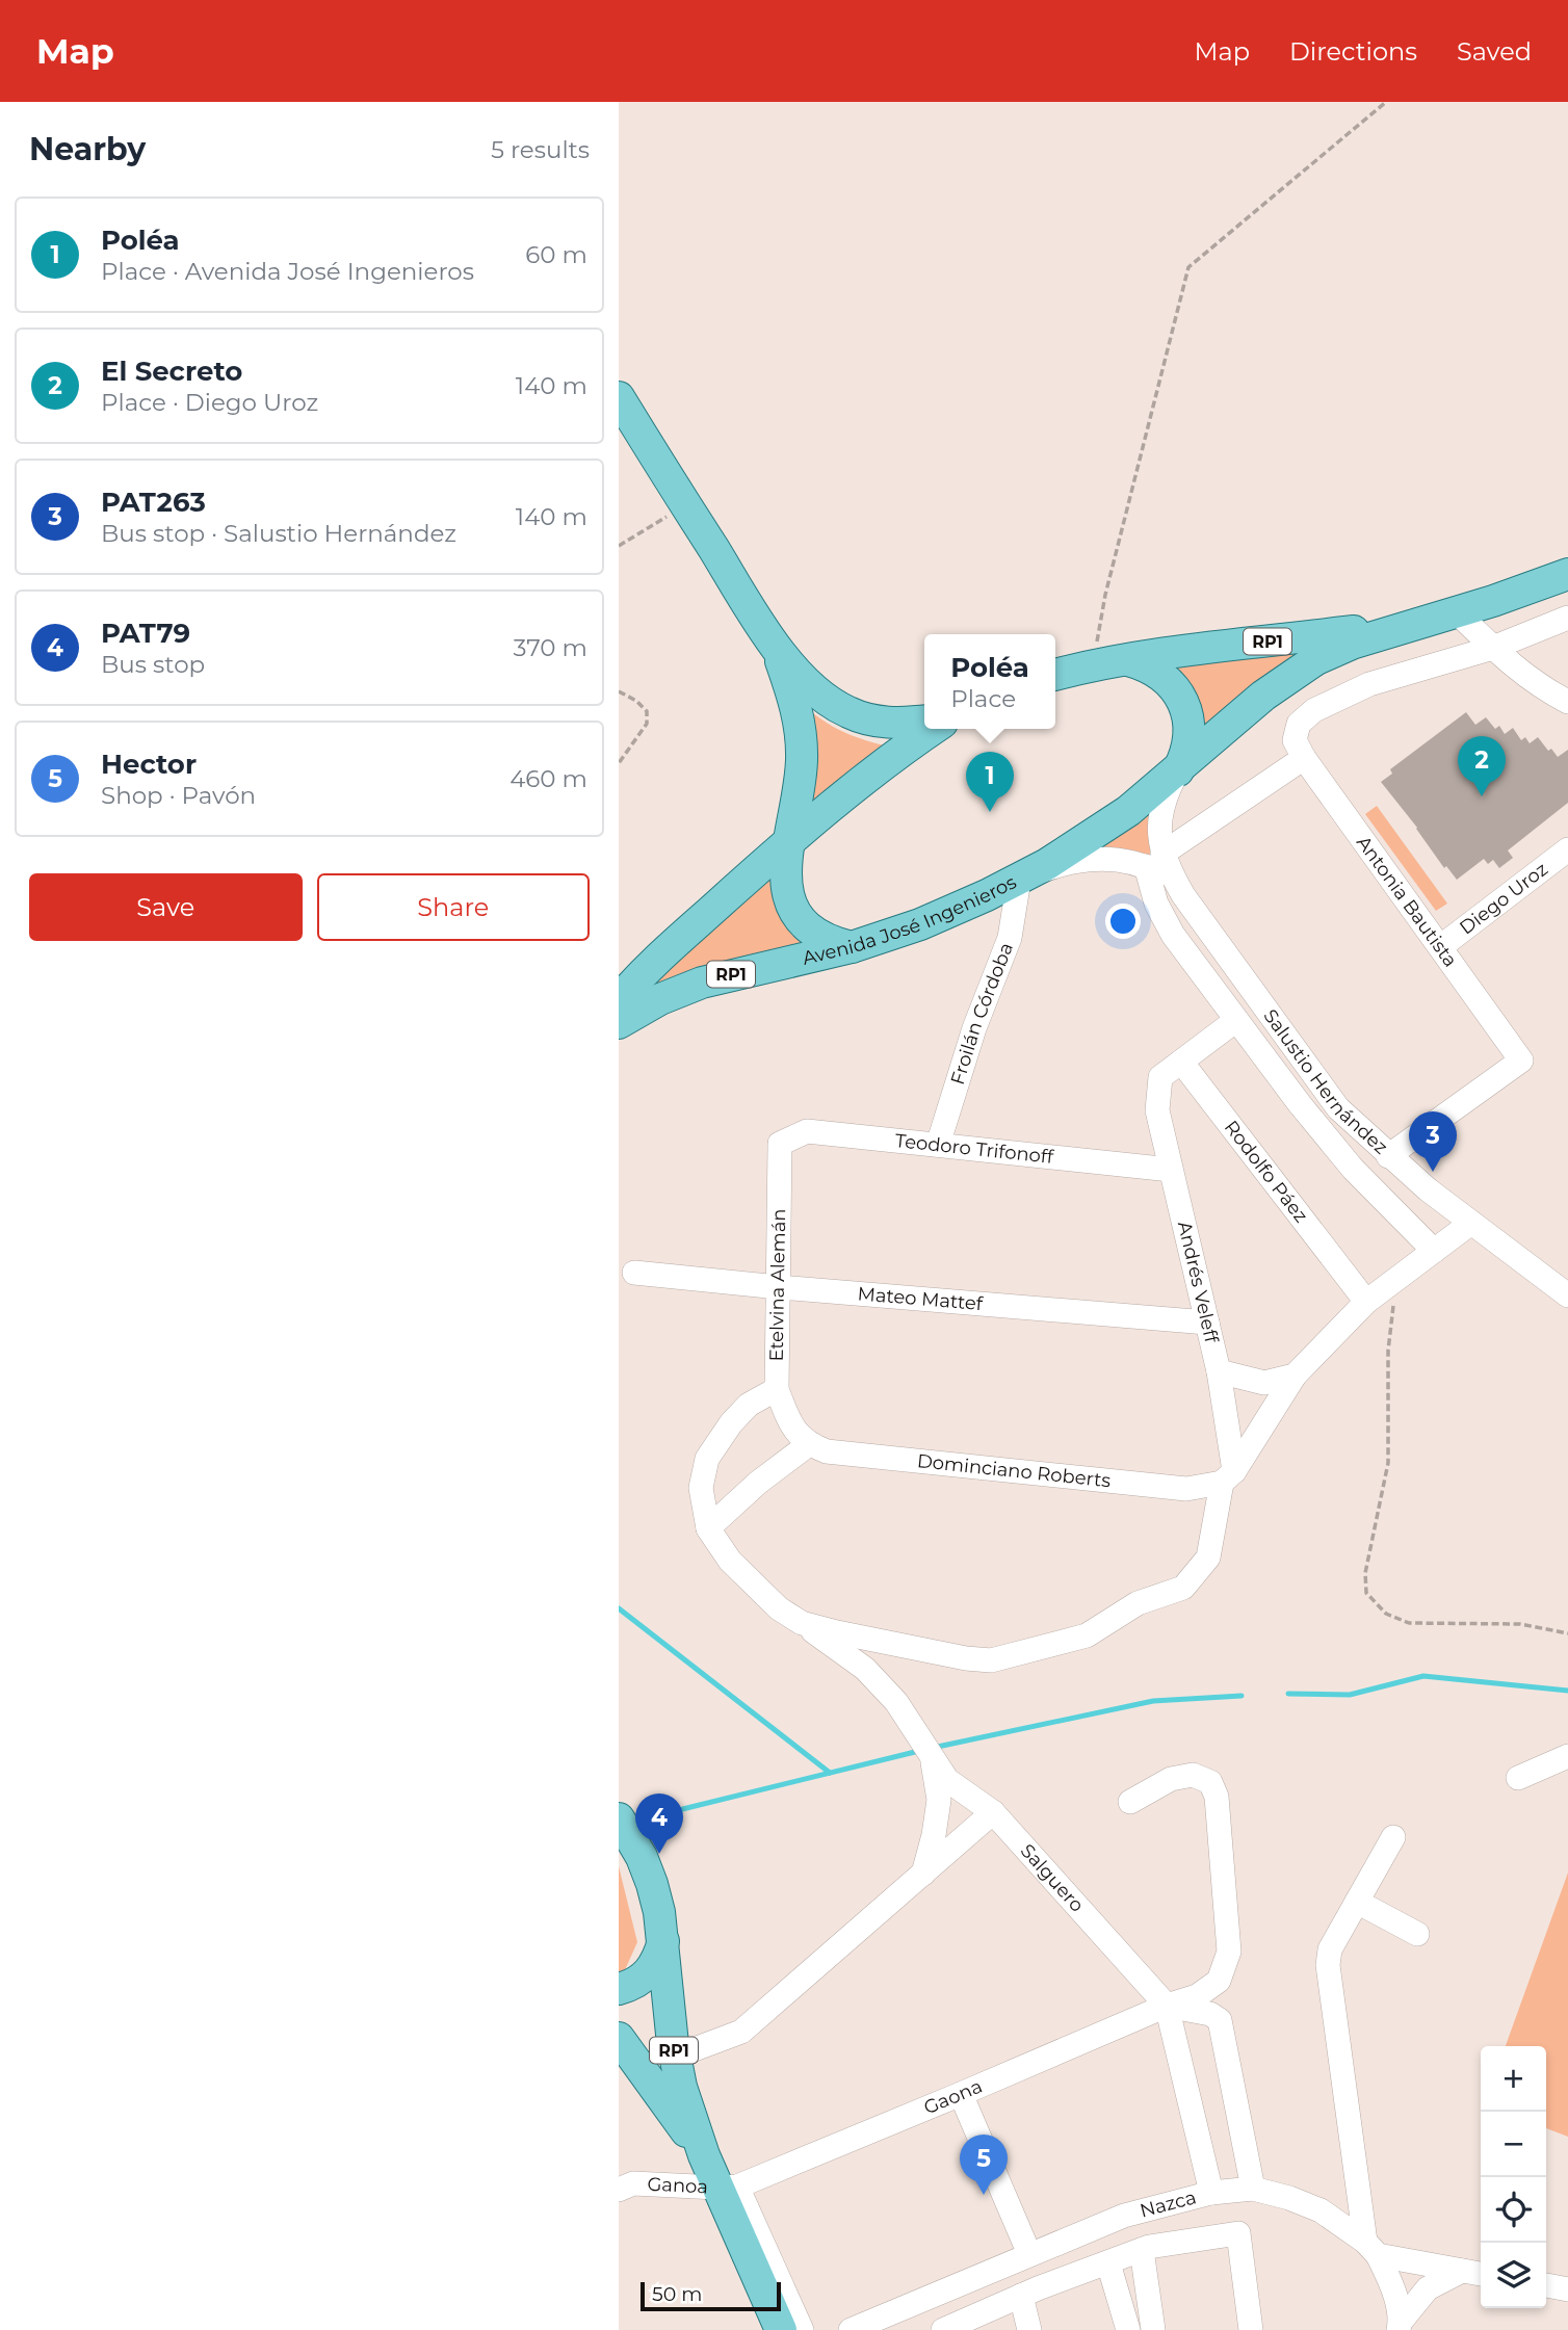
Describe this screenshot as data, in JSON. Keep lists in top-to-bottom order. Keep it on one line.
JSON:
{"streets":{"main road":["RP1","Avenida José Ingenieros"],"street":["Diego Uroz","Antonia Bautista","Froilán Córdoba","Salustio Hernández","Teodoro Trifonoff","Rodolfo Páez","Andrés Veleff","Etelvina Alemán","Mateo Mattef","Dominciano Roberts","Salguero","Gaona","Ganoa","Nazca"]},"crossings":[["RP1","Avenida José Ingenieros"],["RP1","Gaona"],["RP1","Ganoa"],["Diego Uroz","Antonia Bautista"],["Antonia Bautista","Salustio Hernández"],["Avenida José Ingenieros","Froilán Córdoba"],["Froilán Córdoba","Teodoro Trifonoff"],["Teodoro Trifonoff","Andrés Veleff"],["Teodoro Trifonoff","Etelvina Alemán"],["Rodolfo Páez","Andrés Veleff"],["Andrés Veleff","Mateo Mattef"],["Andrés Veleff","Dominciano Roberts"],["Etelvina Alemán","Mateo Mattef"],["Etelvina Alemán","Dominciano Roberts"],["Salguero","Gaona"],["Salguero","Nazca"],["Gaona","Ganoa"]],"scale_bar":"50 m","page":{"header":"Map","nav":["Map","Directions","Saved"],"heading":["Nearby","5 results"],"list":[{"mark":"1","name":"Poléa","note":"Place · Avenida José Ingenieros","value":"60 m"},{"mark":"2","name":"El Secreto","note":"Place · Diego Uroz","value":"140 m"},{"mark":"3","name":"PAT263","note":"Bus stop · Salustio Hernández","value":"140 m"},{"mark":"4","name":"PAT79","note":"Bus stop","value":"370 m"},{"mark":"5","name":"Hector","note":"Shop · Pavón","value":"460 m"}],"popup":["Poléa","Place"],"pins":["2","1","3","4","5"],"buttons":["Save","Share"],"map_buttons":["+","−"],"scale":"50 m"}}
